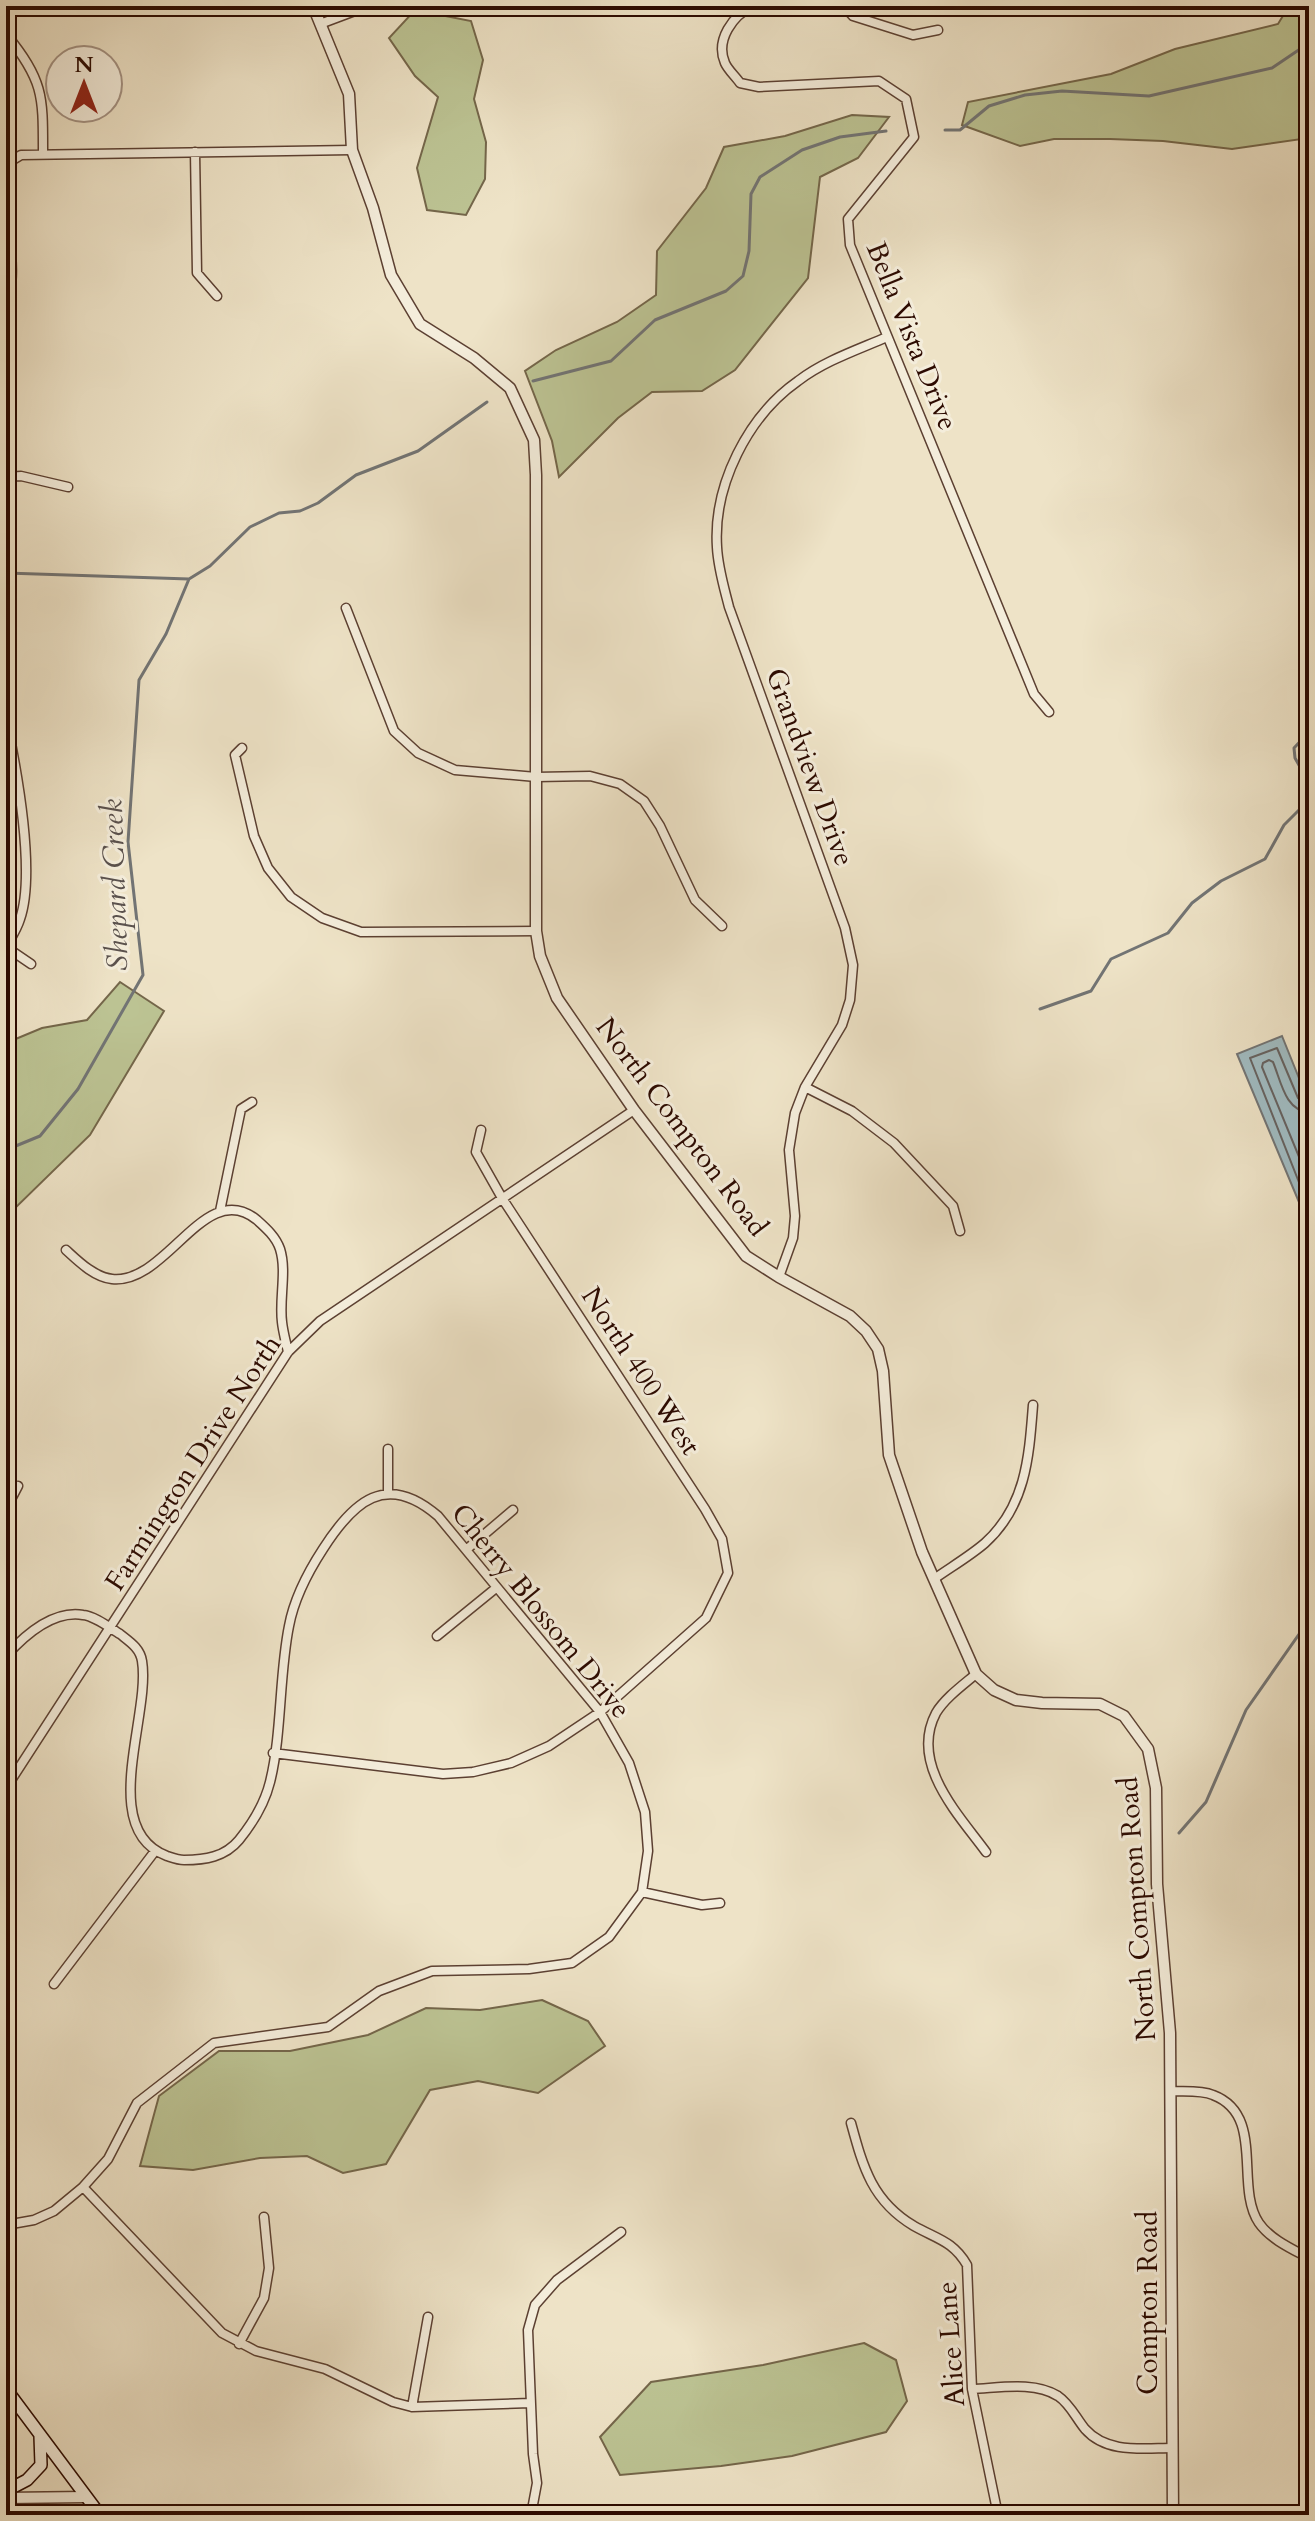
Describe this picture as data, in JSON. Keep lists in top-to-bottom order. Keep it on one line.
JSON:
{"streets":{"street":["Bella Vista Drive","Grandview Drive","North Compton Road","North 400 West","Farmington Drive North","Cherry Blossom Drive","Compton Road","Alice Lane"]},"crossings":[["Bella Vista Drive","Grandview Drive"],["Grandview Drive","North Compton Road"],["North Compton Road","Farmington Drive North"],["North Compton Road","Compton Road"],["North 400 West","Farmington Drive North"],["North 400 West","Cherry Blossom Drive"]],"water":["Shepard Creek"],"north":"top"}
